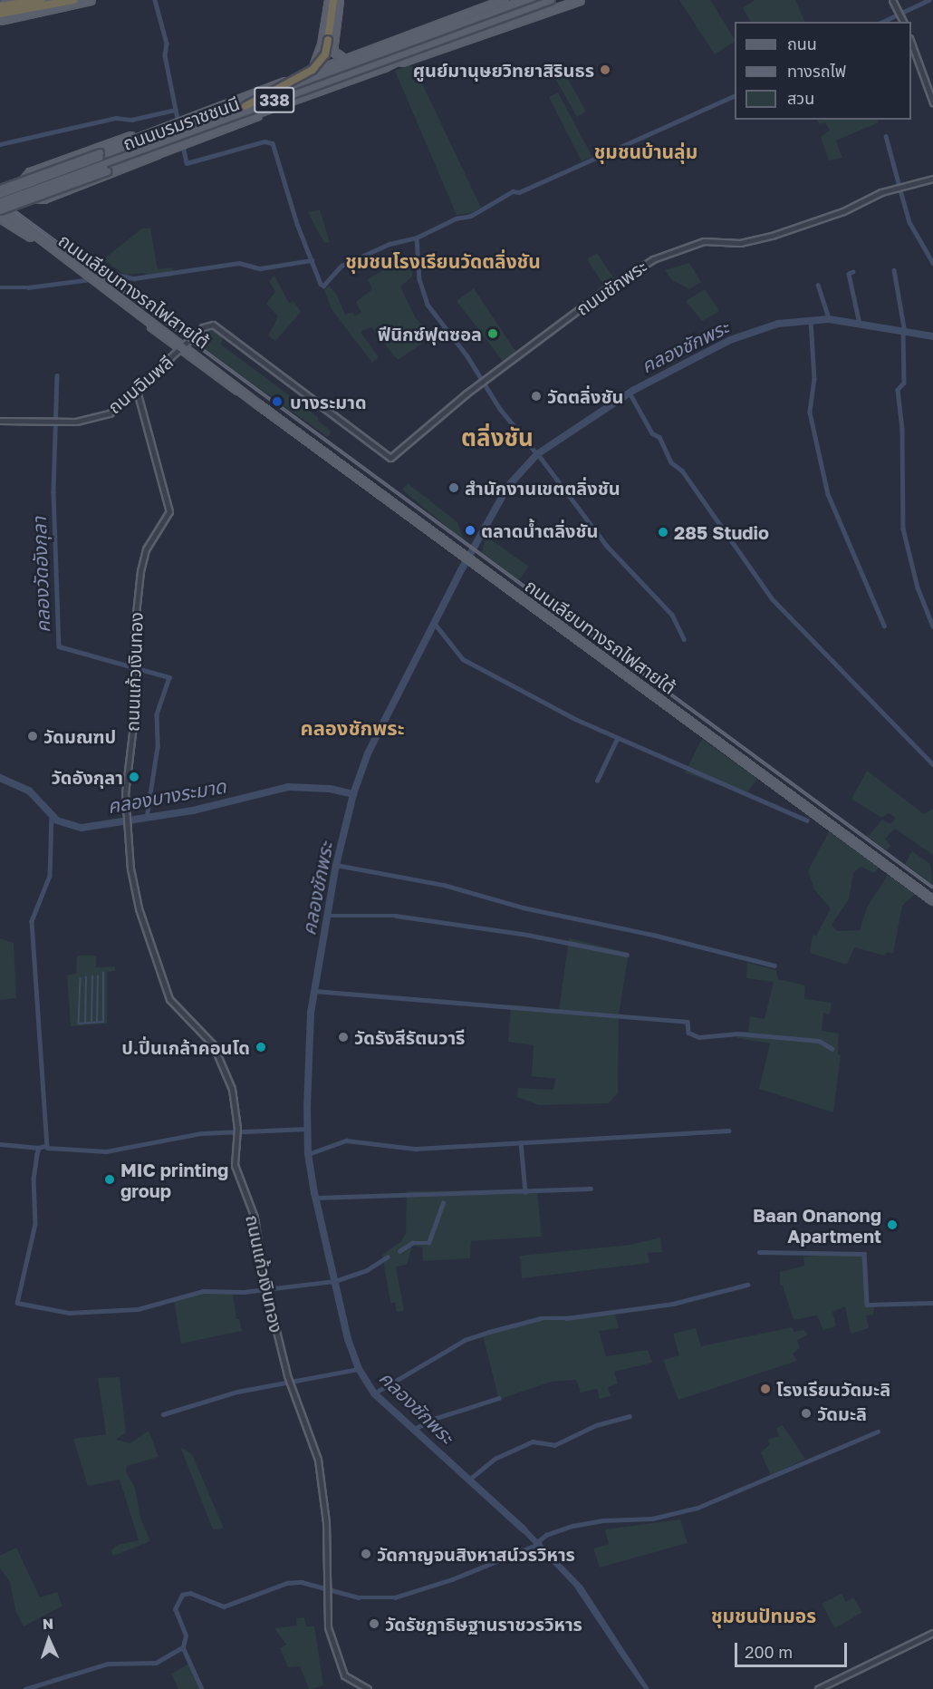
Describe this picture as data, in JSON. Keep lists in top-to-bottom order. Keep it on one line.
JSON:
{"streets":{"main road":["338","ถนนบรมราชชนนี","ถนนเลียบทางรถไฟสายใต้"],"street":["ถนนชักพระ","ถนนฉิมพลี","ถนนแก้วเงินทอง"]},"crossings":[["338","ถนนบรมราชชนนี"],["ถนนบรมราชชนนี","ถนนเลียบทางรถไฟสายใต้"],["ถนนชักพระ","ถนนฉิมพลี"],["ถนนเลียบทางรถไฟสายใต้","ถนนฉิมพลี"],["ถนนฉิมพลี","ถนนแก้วเงินทอง"]],"districts":["ชุมชนบ้านลุ่ม","ชุมชนโรงเรียนวัดตลิ่งชัน","ตลิ่งชัน","คลองชักพระ","ชุมชนปัทมอร"],"water":["คลองชักพระ","คลองวัดอังกุลา","คลองบางระมาด"],"places":["ศูนย์มานุษยวิทยาสิรินธร","ฟีนิกซ์ฟุตซอล","วัดตลิ่งชัน","บางระมาด","สำนักงานเขตตลิ่งชัน","ตลาดน้ำตลิ่งชัน","285 Studio","วัดมณฑป","วัดอังกุลา","วัดรังสีรัตนวารี","ป.ปิ่นเกล้าคอนโด","MIC printing group","Baan Onanong Apartment","โรงเรียนวัดมะลิ","วัดมะลิ","วัดกาญจนสิงหาสน์วรวิหาร","วัดรัชฎาธิษฐานราชวรวิหาร"],"legend":["ถนน","ทางรถไฟ","สวน"],"scale_bar":"200 m","north":"top"}
